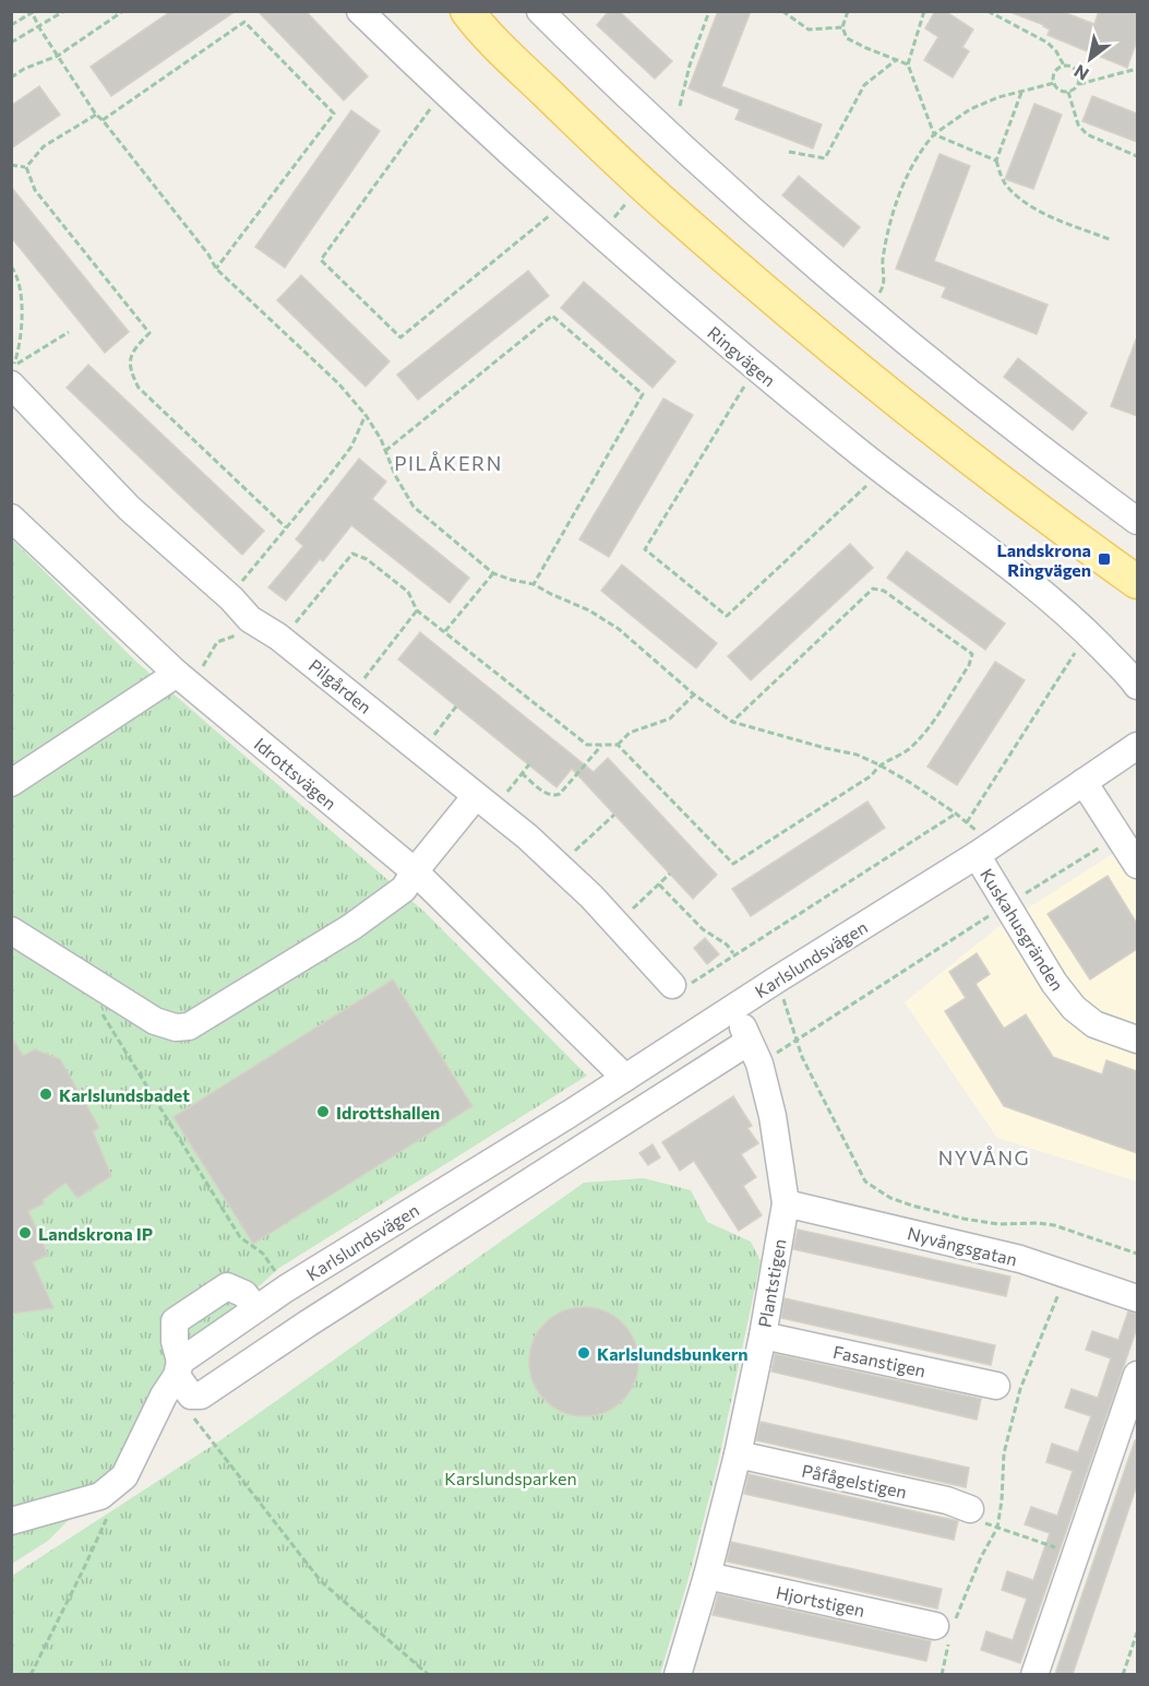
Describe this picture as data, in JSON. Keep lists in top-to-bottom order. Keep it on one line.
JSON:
{"streets":{"street":["Ringvägen","Pilgården","Idrottsvägen","Kuskahusgränden","Karlslundsvägen","Nyvångsgatan","Plantstigen","Fasanstigen","Påfågelstigen","Hjortstigen"]},"crossings":[["Idrottsvägen","Karlslundsvägen"],["Kuskahusgränden","Karlslundsvägen"],["Karlslundsvägen","Plantstigen"],["Nyvångsgatan","Plantstigen"],["Plantstigen","Fasanstigen"],["Plantstigen","Påfågelstigen"],["Plantstigen","Hjortstigen"]],"districts":["PILÅKERN","NYVÅNG"],"parks":["Karslundsparken"],"places":{"transit":["Landskrona Ringvägen"],"other":["Karlslundsbadet","Idrottshallen","Landskrona IP","Karlslundsbunkern"]},"north":"bottom left"}
